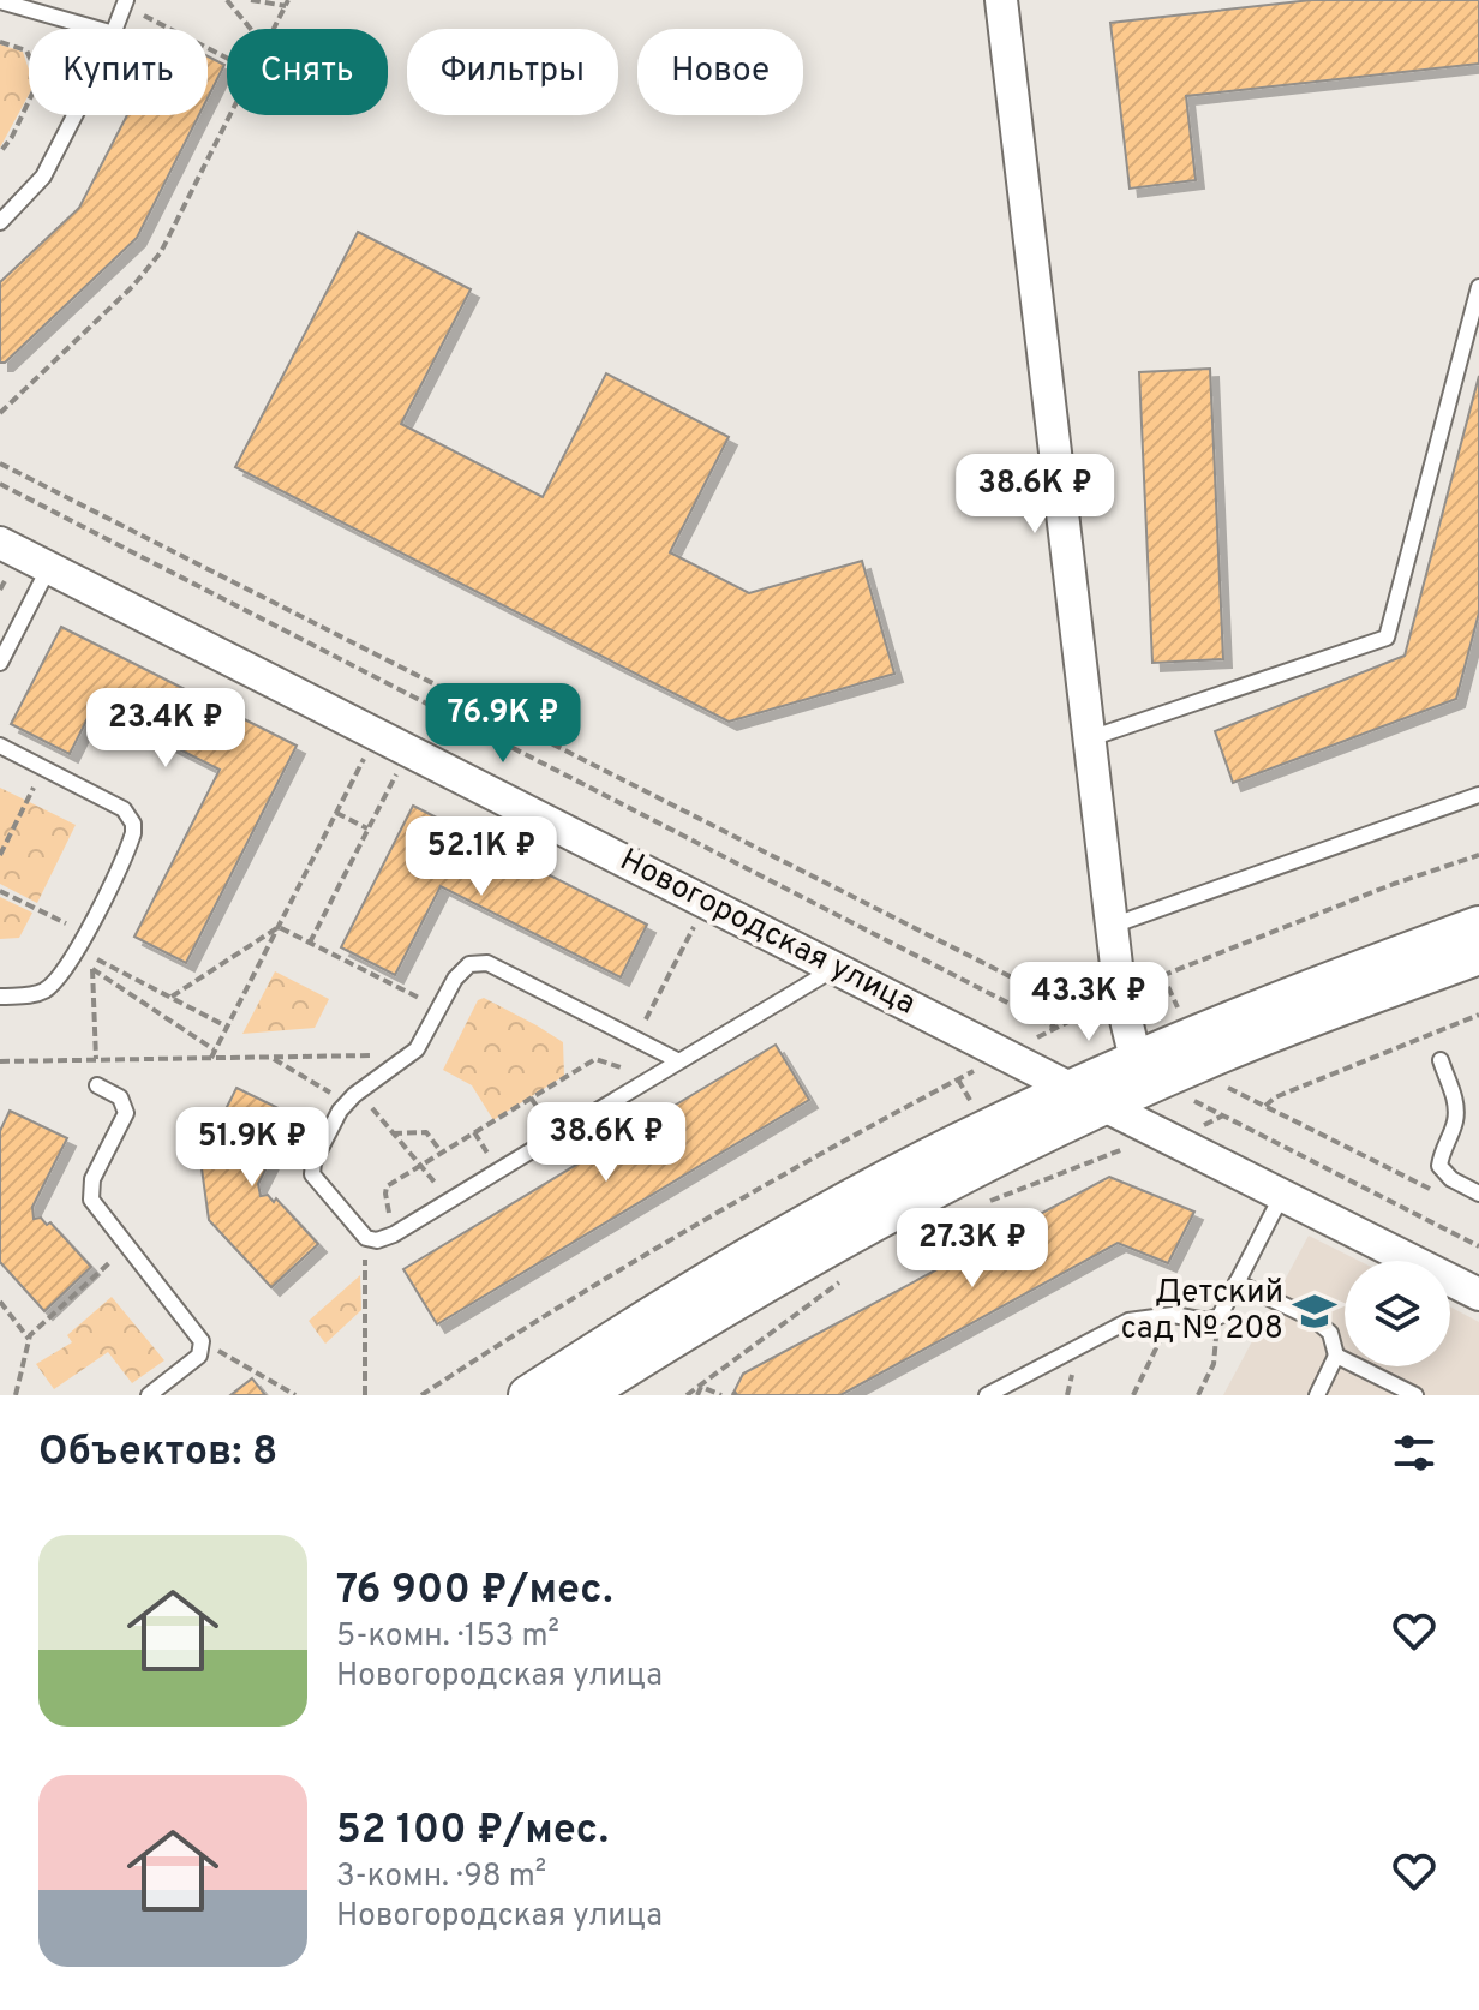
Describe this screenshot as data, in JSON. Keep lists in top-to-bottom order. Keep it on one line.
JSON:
{"streets":{"street":["Новогородская улица"]},"places":{"school or university":["Детский сад № 208"]},"page":{"chip":["Купить","Снять","Фильтры","Новое"],"price":["38.6K ₽","76.9K ₽","23.4K ₽","52.1K ₽","43.3K ₽","38.6K ₽","51.9K ₽","27.3K ₽"],"heading":"Объектов: 8","list":[{"name":"76 900 ₽/мес.","note":"5-комн. · 153 m² · Новогородская улица"},{"name":"52 100 ₽/мес.","note":"3-комн. · 98 m² · Новогородская улица"}]}}
